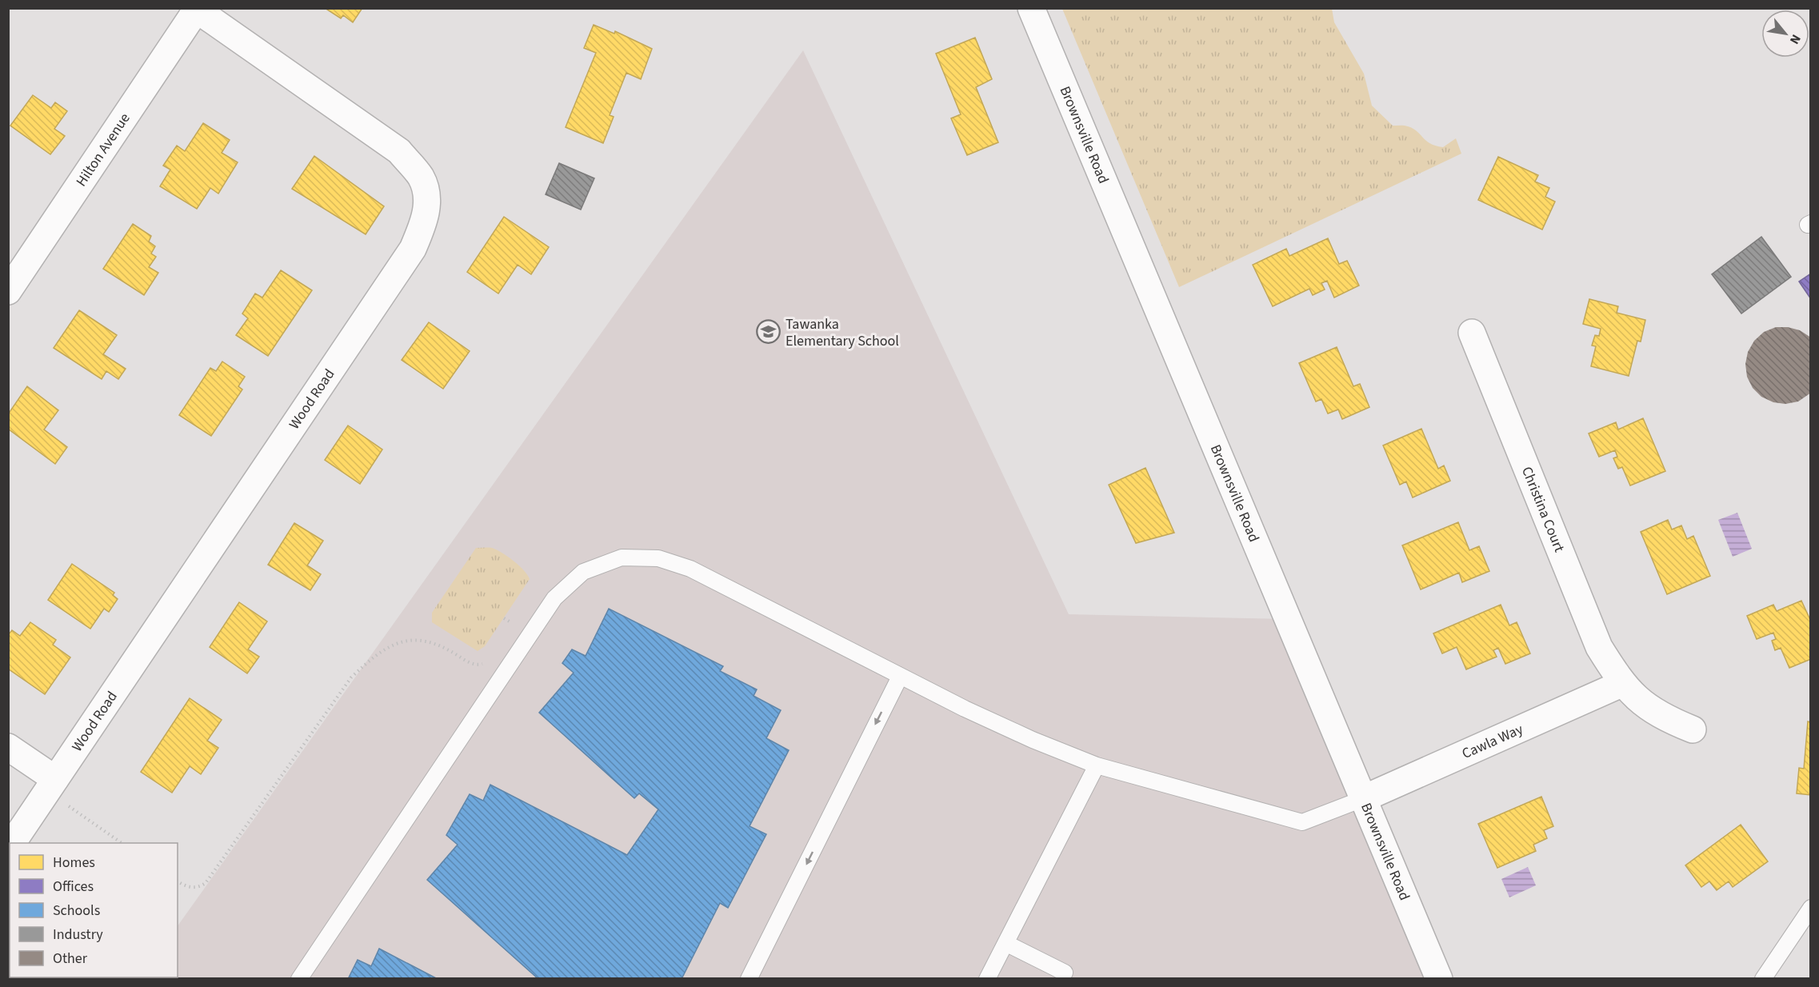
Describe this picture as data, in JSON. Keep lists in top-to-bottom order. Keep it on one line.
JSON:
{"streets":{"street":["Brownsville Road","Hilton Avenue","Wood Road","Christina Court","Cawla Way"]},"crossings":[["Brownsville Road","Cawla Way"],["Hilton Avenue","Wood Road"],["Christina Court","Cawla Way"]],"places":{"school or university":["Tawanka Elementary School"]},"legend":["Homes","Offices","Schools","Industry","Other"],"north":"bottom right"}
